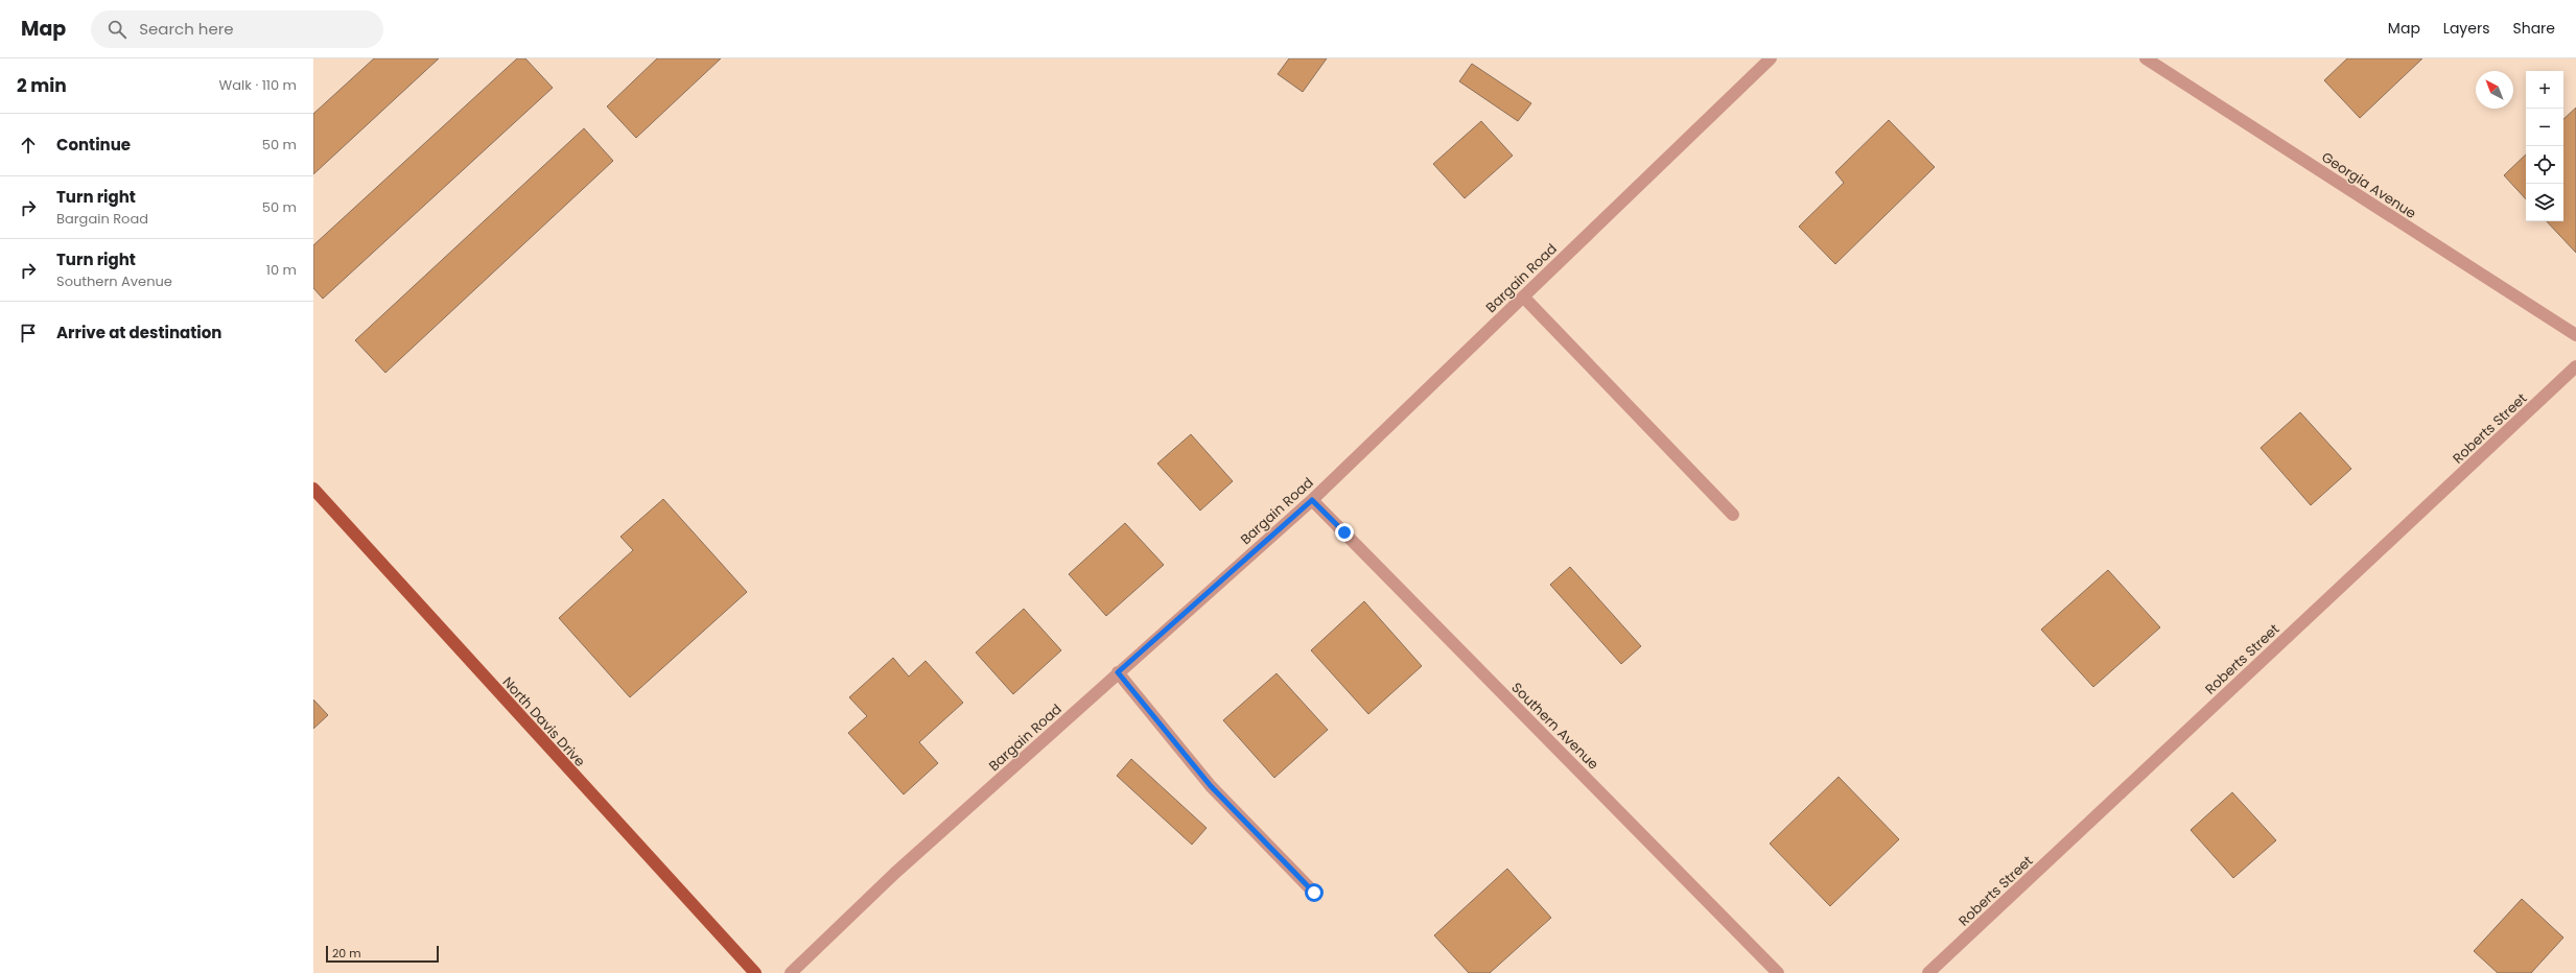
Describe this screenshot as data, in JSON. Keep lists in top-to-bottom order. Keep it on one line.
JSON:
{"streets":{"main road":["North Davis Drive"],"street":["Georgia Avenue","Bargain Road","Roberts Street","Southern Avenue"]},"crossings":[["Bargain Road","Southern Avenue"]],"scale_bar":"20 m","north":"top left","page":{"header":"Map","search":"Search here","nav":["Map","Layers","Share"],"heading":["2 min","Walk · 110 m"],"map_buttons":["+","−"],"list":[["Continue","50 m"],["Turn right","Bargain Road","50 m"],["Turn right","Southern Avenue","10 m"],"Arrive at destination"],"scale":"20 m"}}
